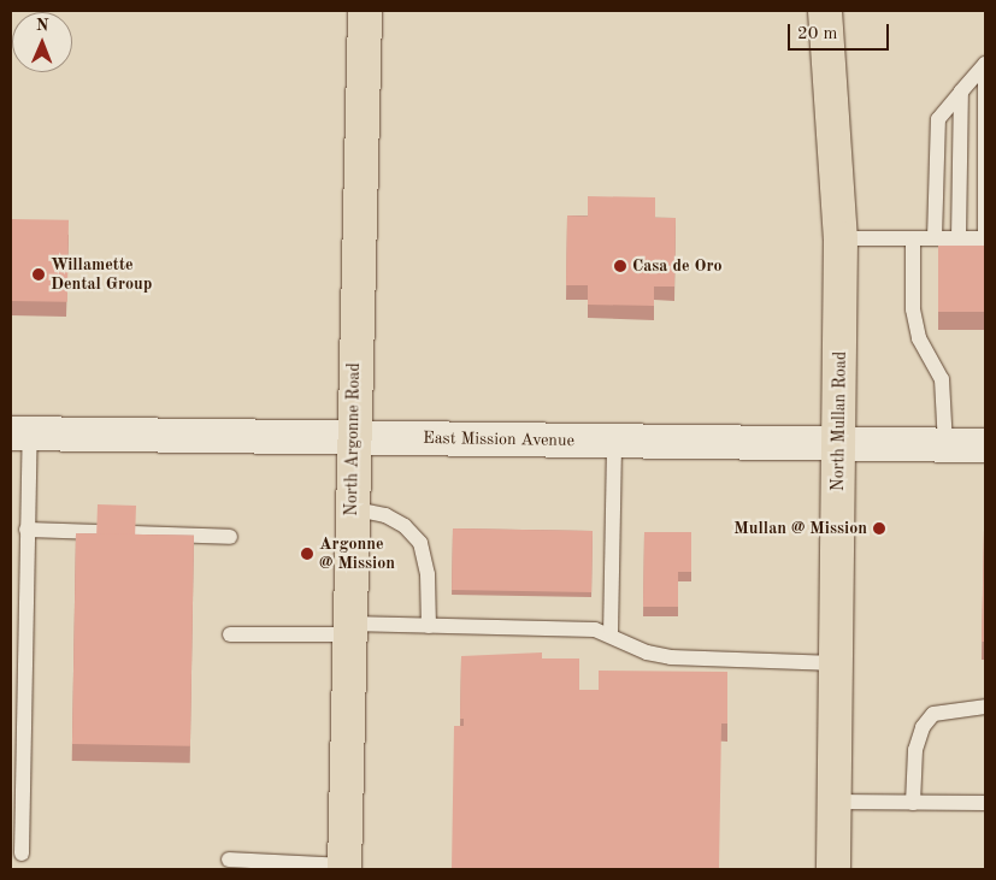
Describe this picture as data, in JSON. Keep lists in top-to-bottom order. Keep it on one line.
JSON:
{"streets":{"main road":["North Mullan Road","North Argonne Road"],"street":["East Mission Avenue"]},"crossings":[["North Mullan Road","East Mission Avenue"],["North Argonne Road","East Mission Avenue"]],"places":["Casa de Oro","Willamette Dental Group","Mullan @ Mission","Argonne @ Mission"],"scale_bar":"20 m","north":"top"}
